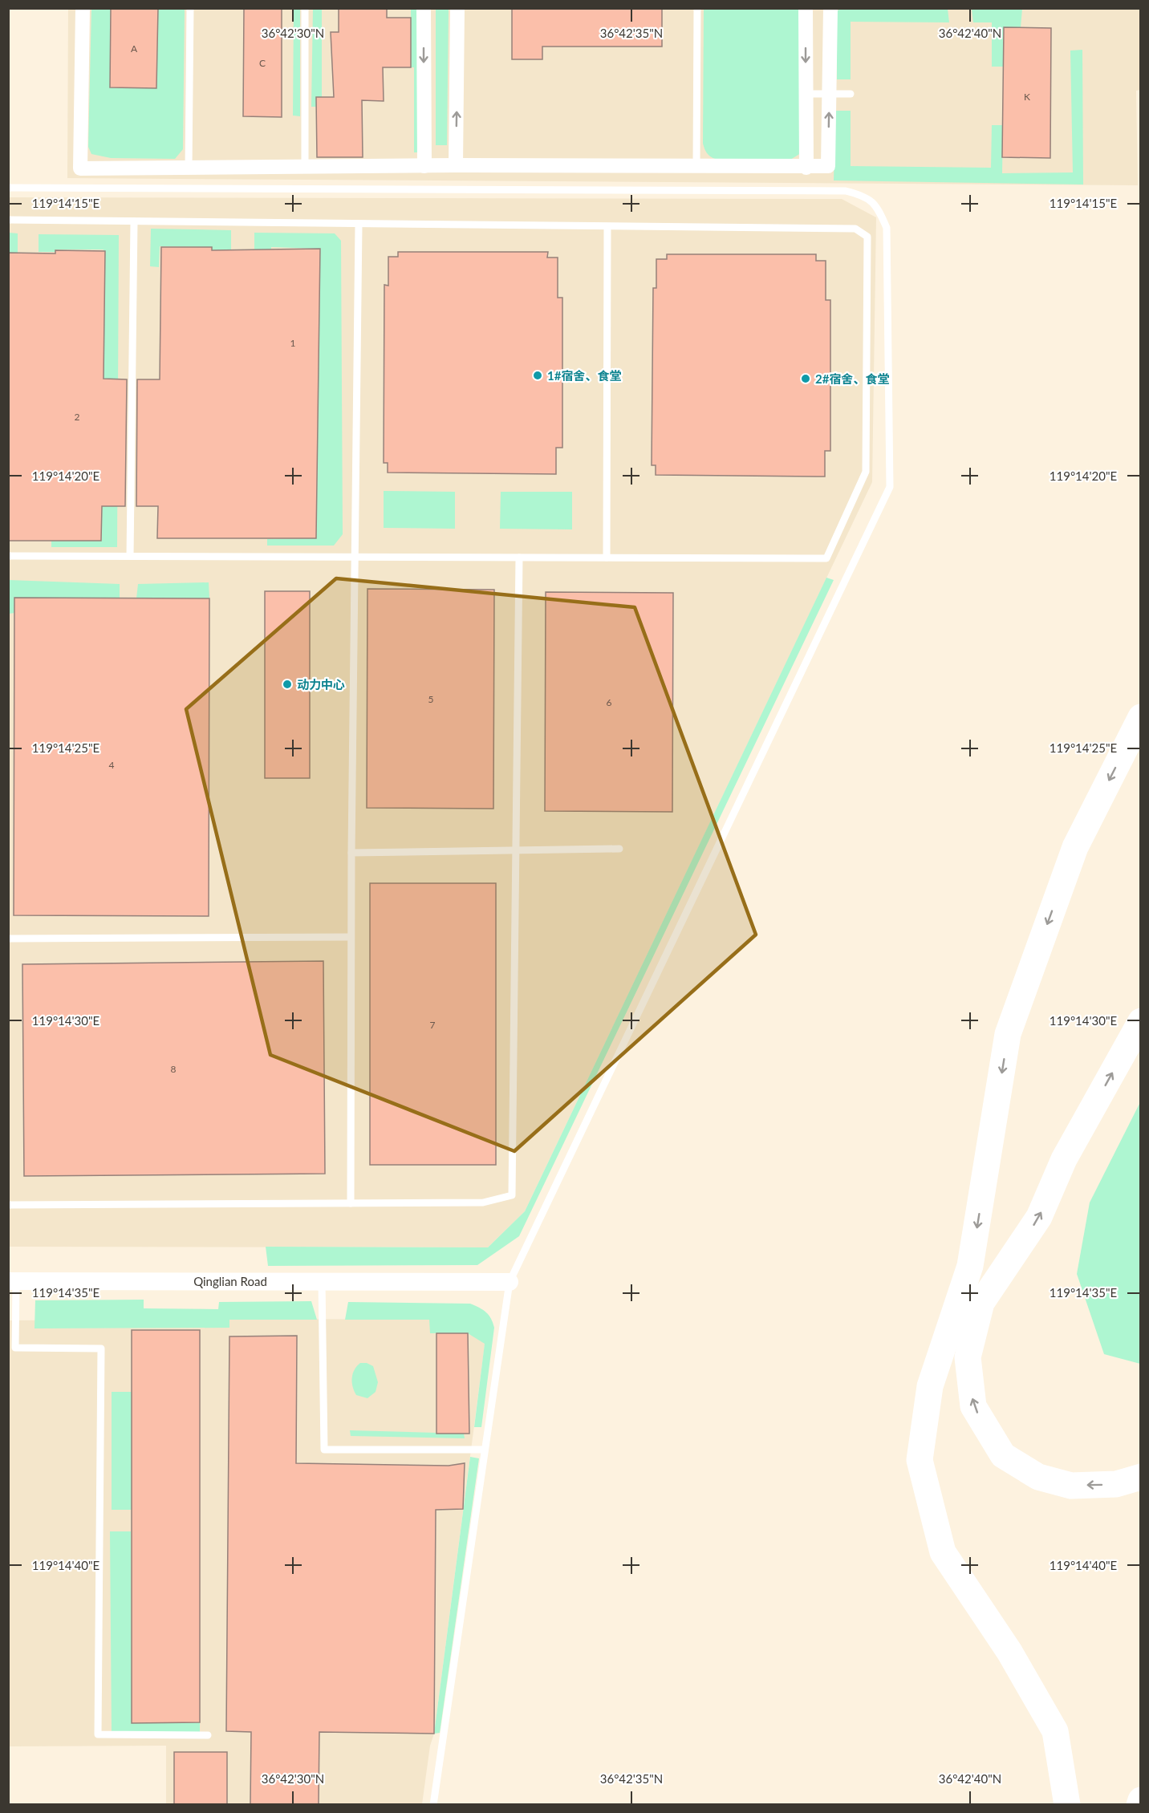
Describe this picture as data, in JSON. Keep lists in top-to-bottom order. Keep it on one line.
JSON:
{"streets":{"street":["Qinglian Road"]},"places":["1#宿舍、食堂","2#宿舍、食堂","动力中心"],"house_numbers":["A","C","K","1","2","5","6","4","7","8"],"coordinates":["36°42'30\"N","36°42'35\"N","36°42'40\"N","119°14'15\"E","119°14'20\"E","119°14'25\"E","119°14'30\"E","119°14'35\"E","119°14'40\"E"]}
